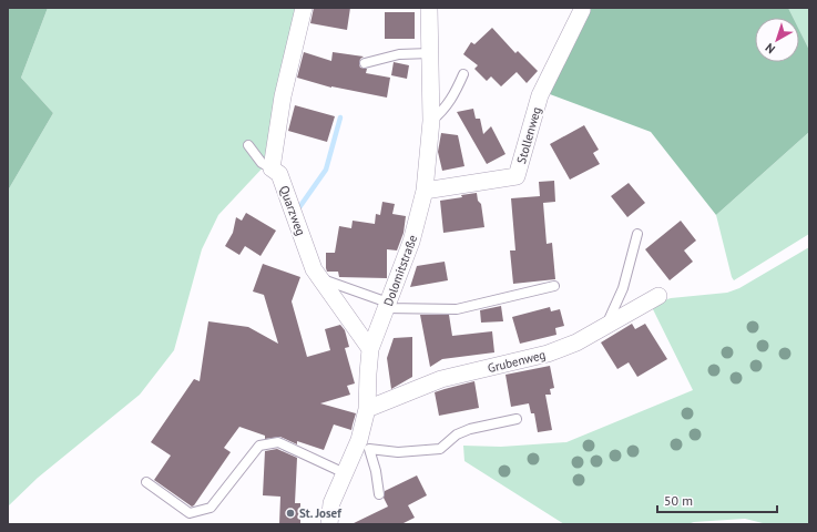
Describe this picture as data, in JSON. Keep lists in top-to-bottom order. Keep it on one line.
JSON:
{"streets":{"street":["Stollenweg","Quarzweg","Dolomitstraße","Grubenweg"]},"crossings":[["Stollenweg","Dolomitstraße"],["Quarzweg","Dolomitstraße"],["Dolomitstraße","Grubenweg"]],"places":["St. Josef"],"scale_bar":"50 m","north":"bottom left"}
